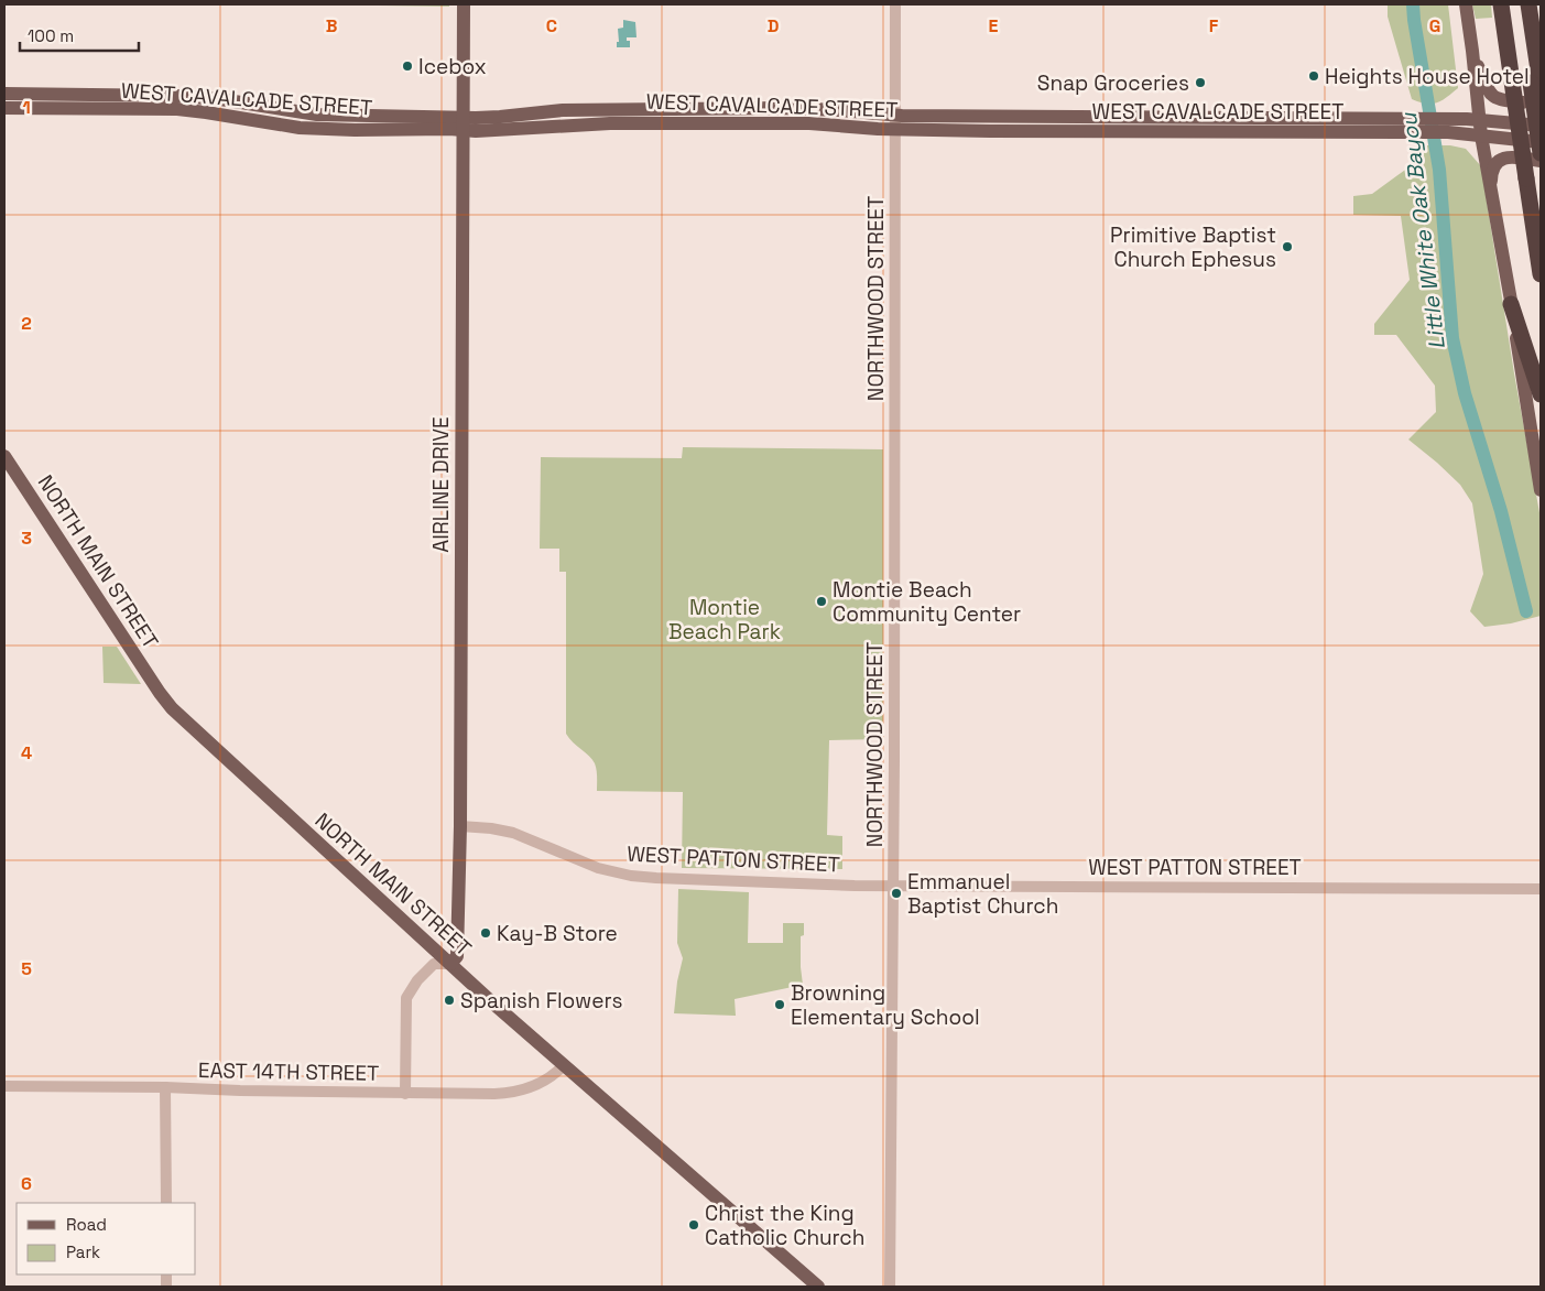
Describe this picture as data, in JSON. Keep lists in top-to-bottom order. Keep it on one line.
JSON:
{"streets":{"main road":["WEST CAVALCADE STREET","AIRLINE DRIVE","NORTH MAIN STREET"],"street":["NORTHWOOD STREET","WEST PATTON STREET","EAST 14TH STREET"]},"crossings":[["WEST CAVALCADE STREET","NORTHWOOD STREET"],["WEST CAVALCADE STREET","AIRLINE DRIVE"],["NORTHWOOD STREET","WEST PATTON STREET"],["AIRLINE DRIVE","NORTH MAIN STREET"],["AIRLINE DRIVE","WEST PATTON STREET"],["NORTH MAIN STREET","EAST 14TH STREET"]],"water":["Little White Oak Bayou"],"parks":["Montie Beach Park"],"places":["Icebox","Heights House Hotel","Snap Groceries","Primitive Baptist Church Ephesus","Montie Beach Community Center","Emmanuel Baptist Church","Kay-B Store","Spanish Flowers","Browning Elementary School","Christ the King Catholic Church"],"legend":["Road","Park"],"scale_bar":"100 m","grid":{"columns":["B","C","D","E","F","G"],"rows":["1","2","3","4","5","6"]}}
